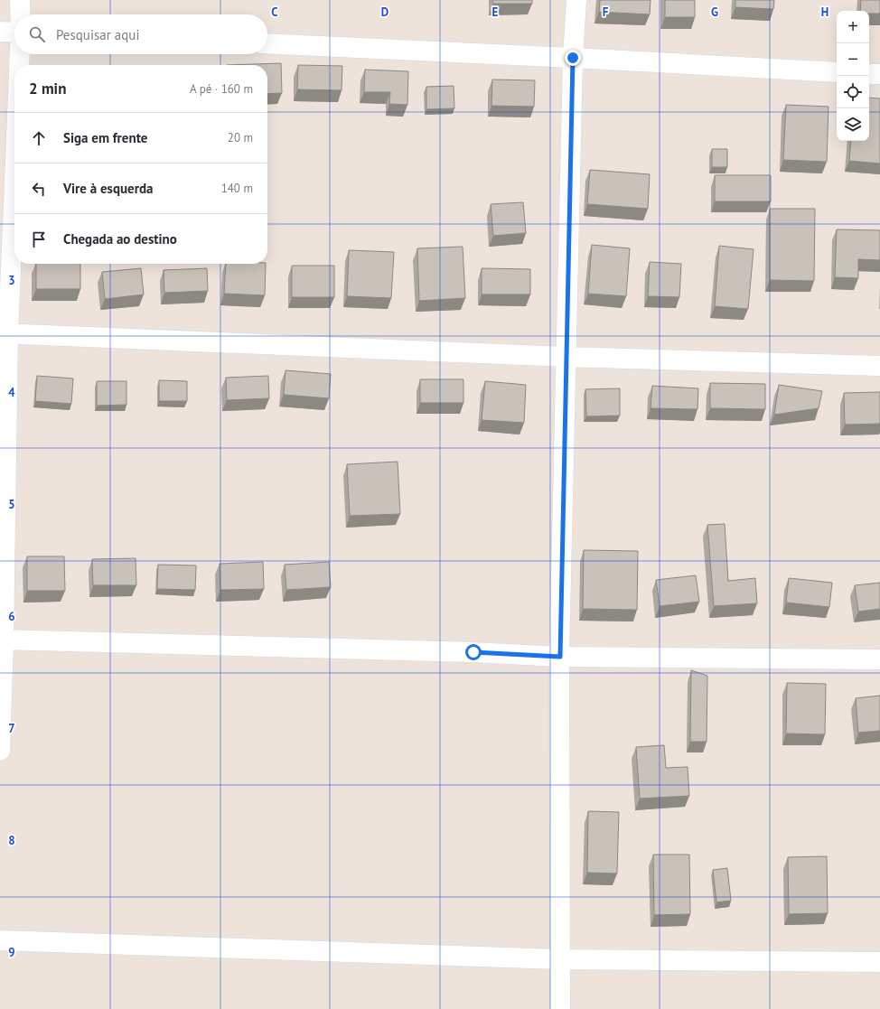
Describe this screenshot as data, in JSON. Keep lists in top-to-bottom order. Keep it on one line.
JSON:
{"page":{"map_buttons":["+","−"],"search":"Pesquisar aqui","heading":["2 min","A pé · 160 m"],"list":[["Siga em frente","20 m"],["Vire à esquerda","140 m"],"Chegada ao destino"]},"grid":{"columns":["C","D","E","F","G","H"],"rows":["3","4","5","6","7","8","9"]}}
